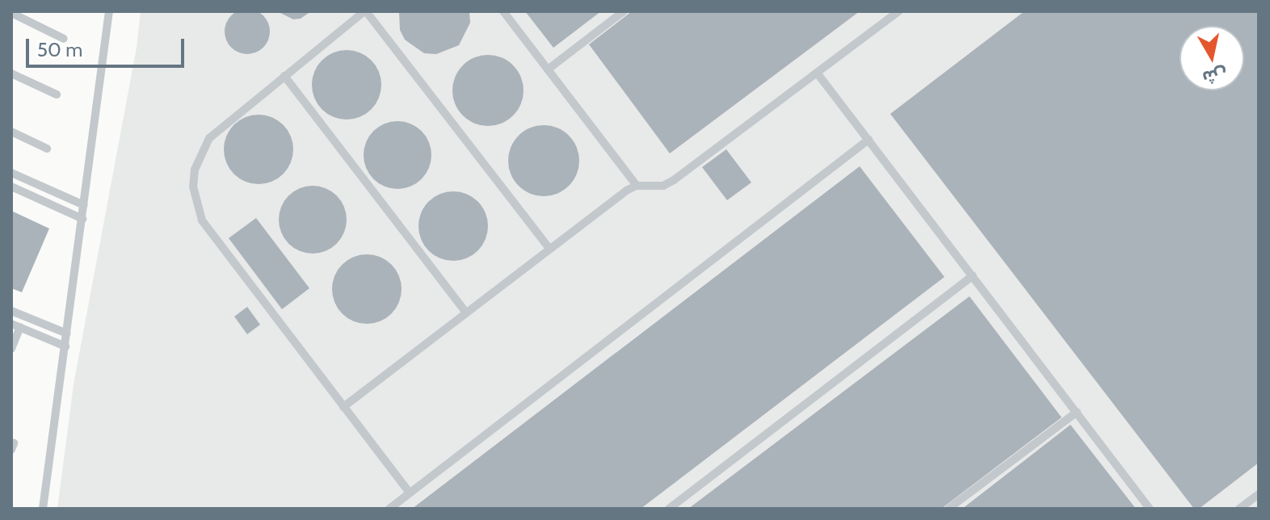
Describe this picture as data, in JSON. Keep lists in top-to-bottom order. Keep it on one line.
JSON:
{"scale_bar":"50 m","north":"bottom"}
